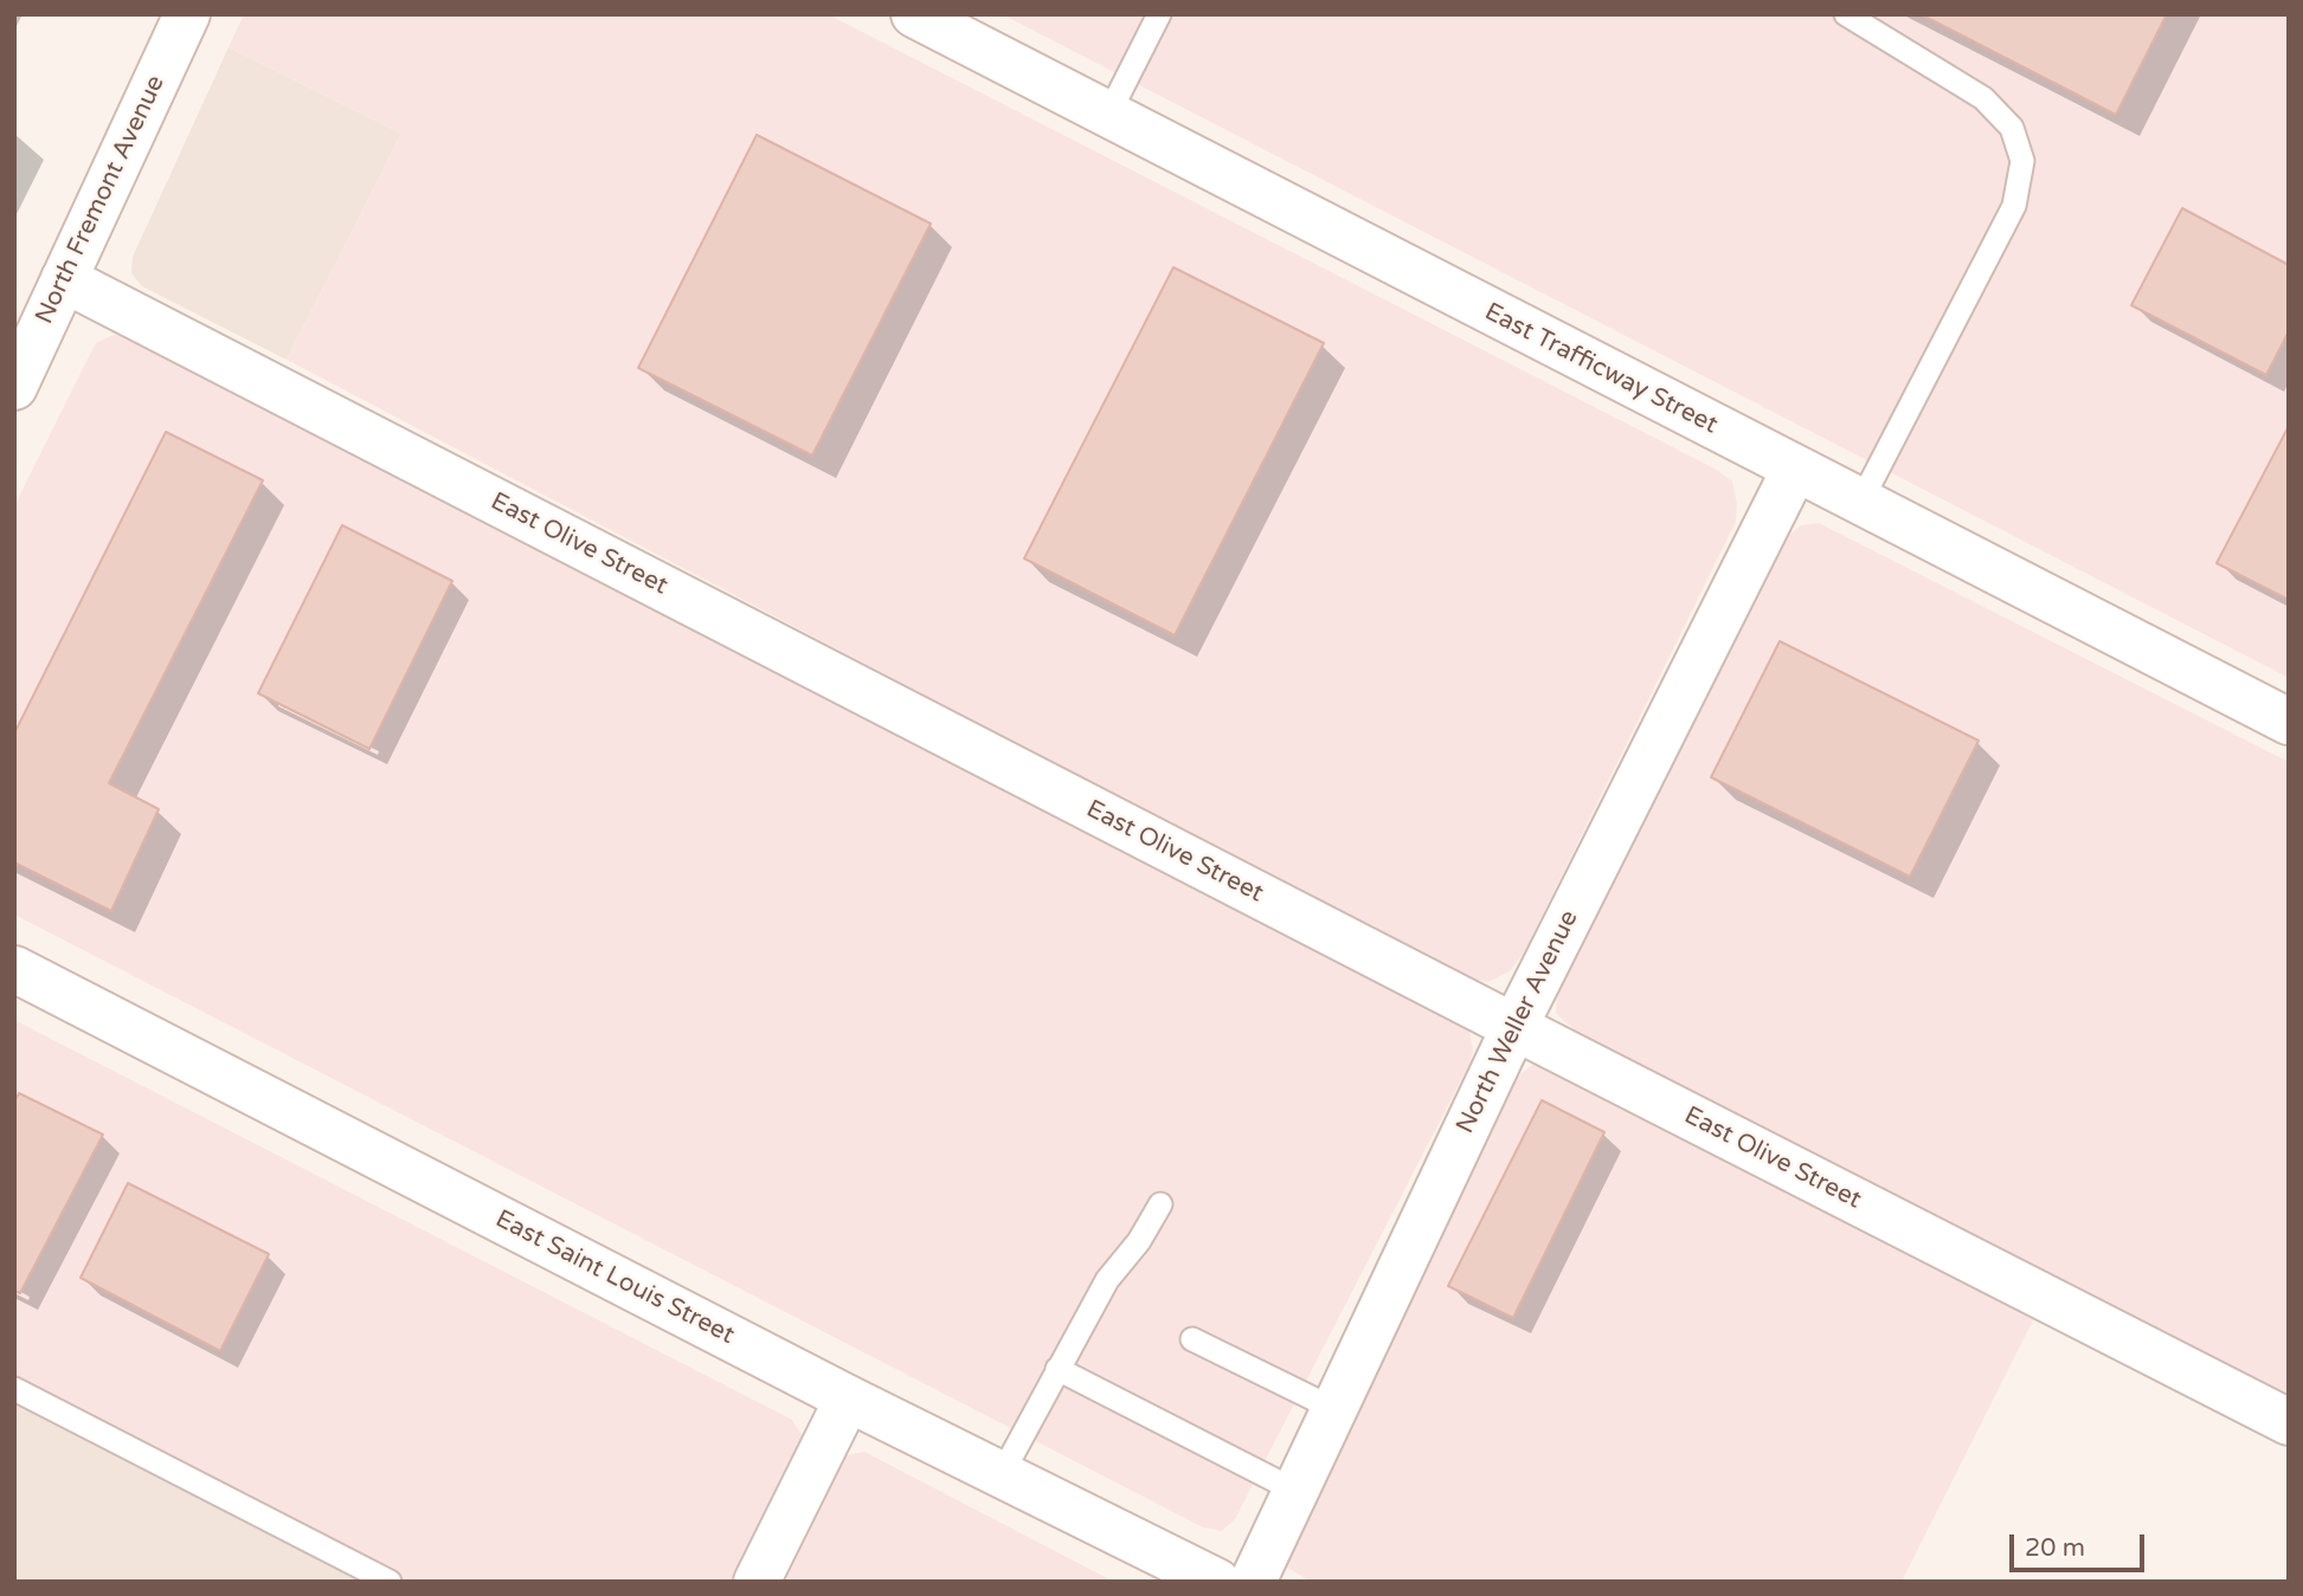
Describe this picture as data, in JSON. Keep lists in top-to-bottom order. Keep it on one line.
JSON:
{"streets":{"street":["North Fremont Avenue","East Trafficway Street","East Olive Street","North Weller Avenue","East Saint Louis Street"]},"crossings":[["North Fremont Avenue","East Olive Street"],["East Trafficway Street","North Weller Avenue"],["East Olive Street","North Weller Avenue"]],"scale_bar":"20 m"}
